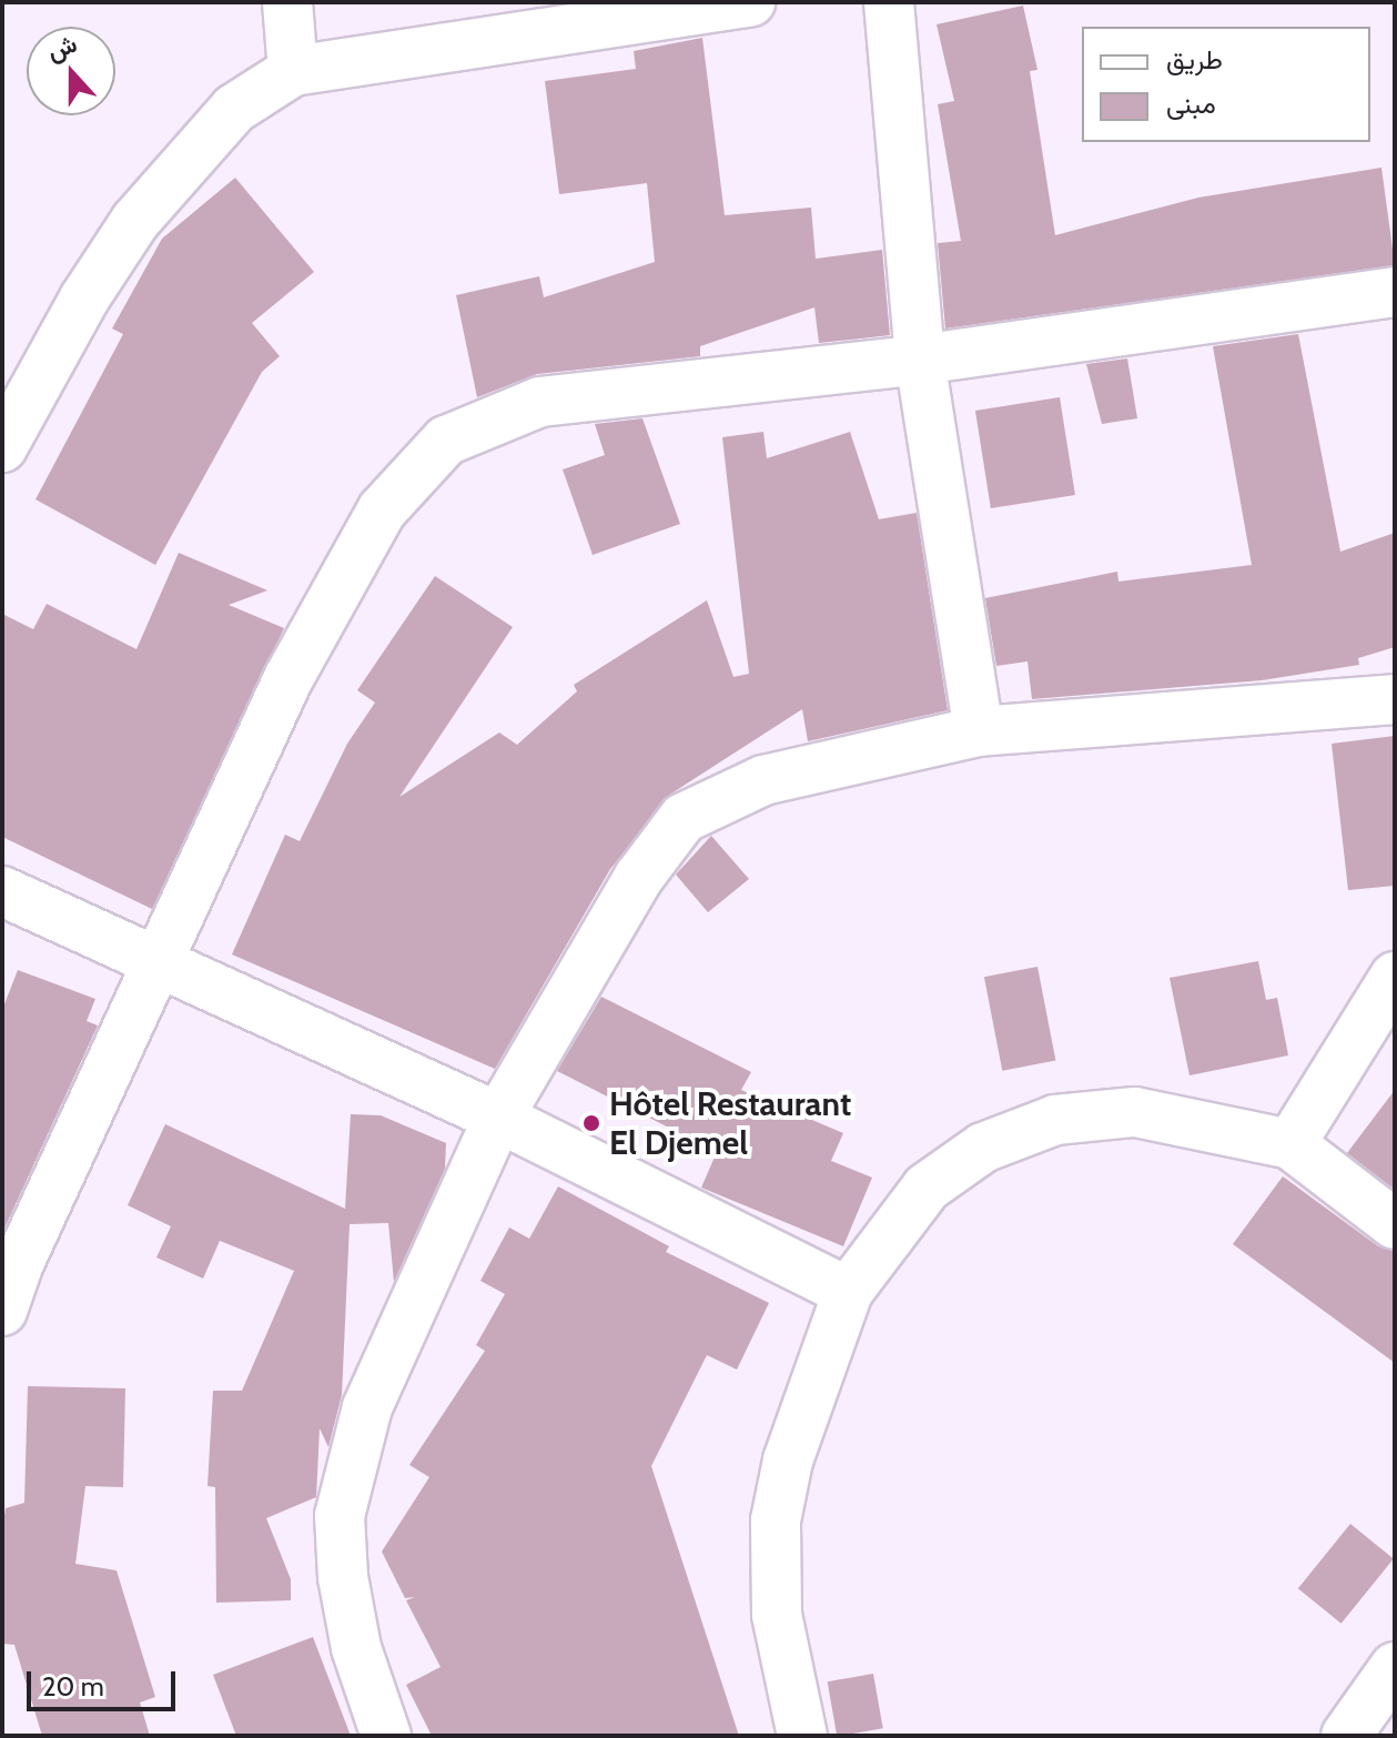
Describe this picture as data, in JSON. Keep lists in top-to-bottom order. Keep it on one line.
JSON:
{"places":["Hôtel Restaurant El Djemel"],"legend":["طريق","مبنى"],"scale_bar":"20 m","north":"top"}
